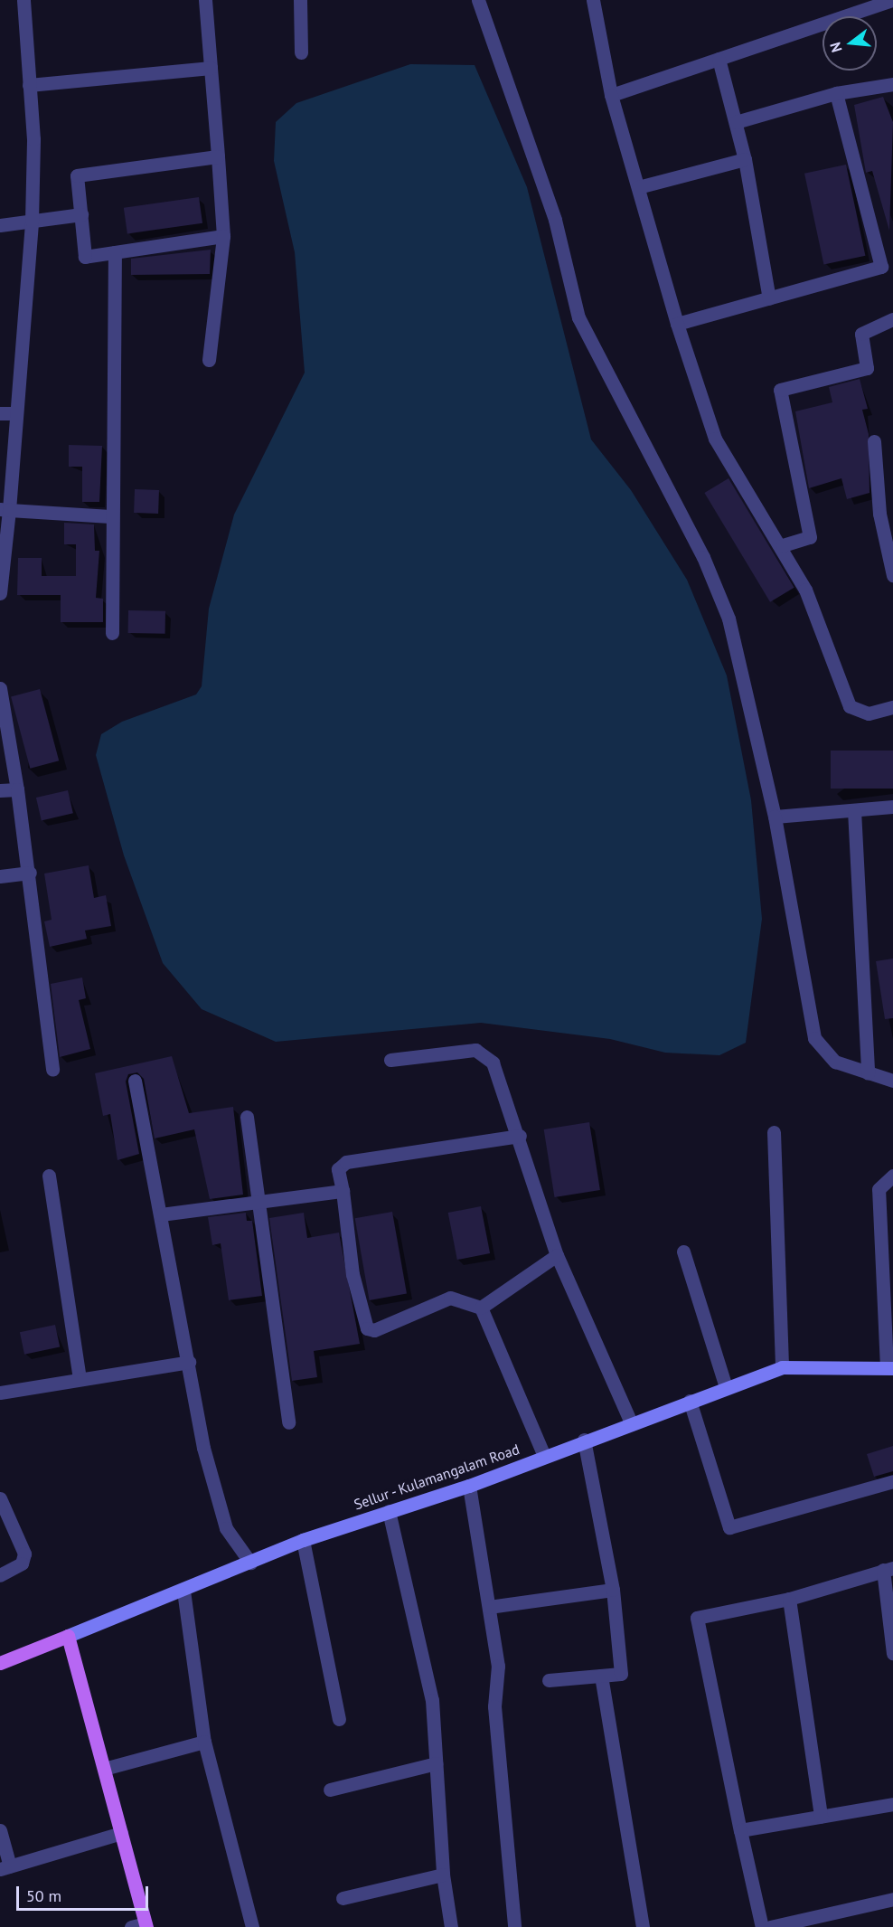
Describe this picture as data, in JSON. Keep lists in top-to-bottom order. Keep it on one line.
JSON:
{"streets":{"main road":["Sellur - Kulamangalam Road"]},"scale_bar":"50 m","north":"left"}
